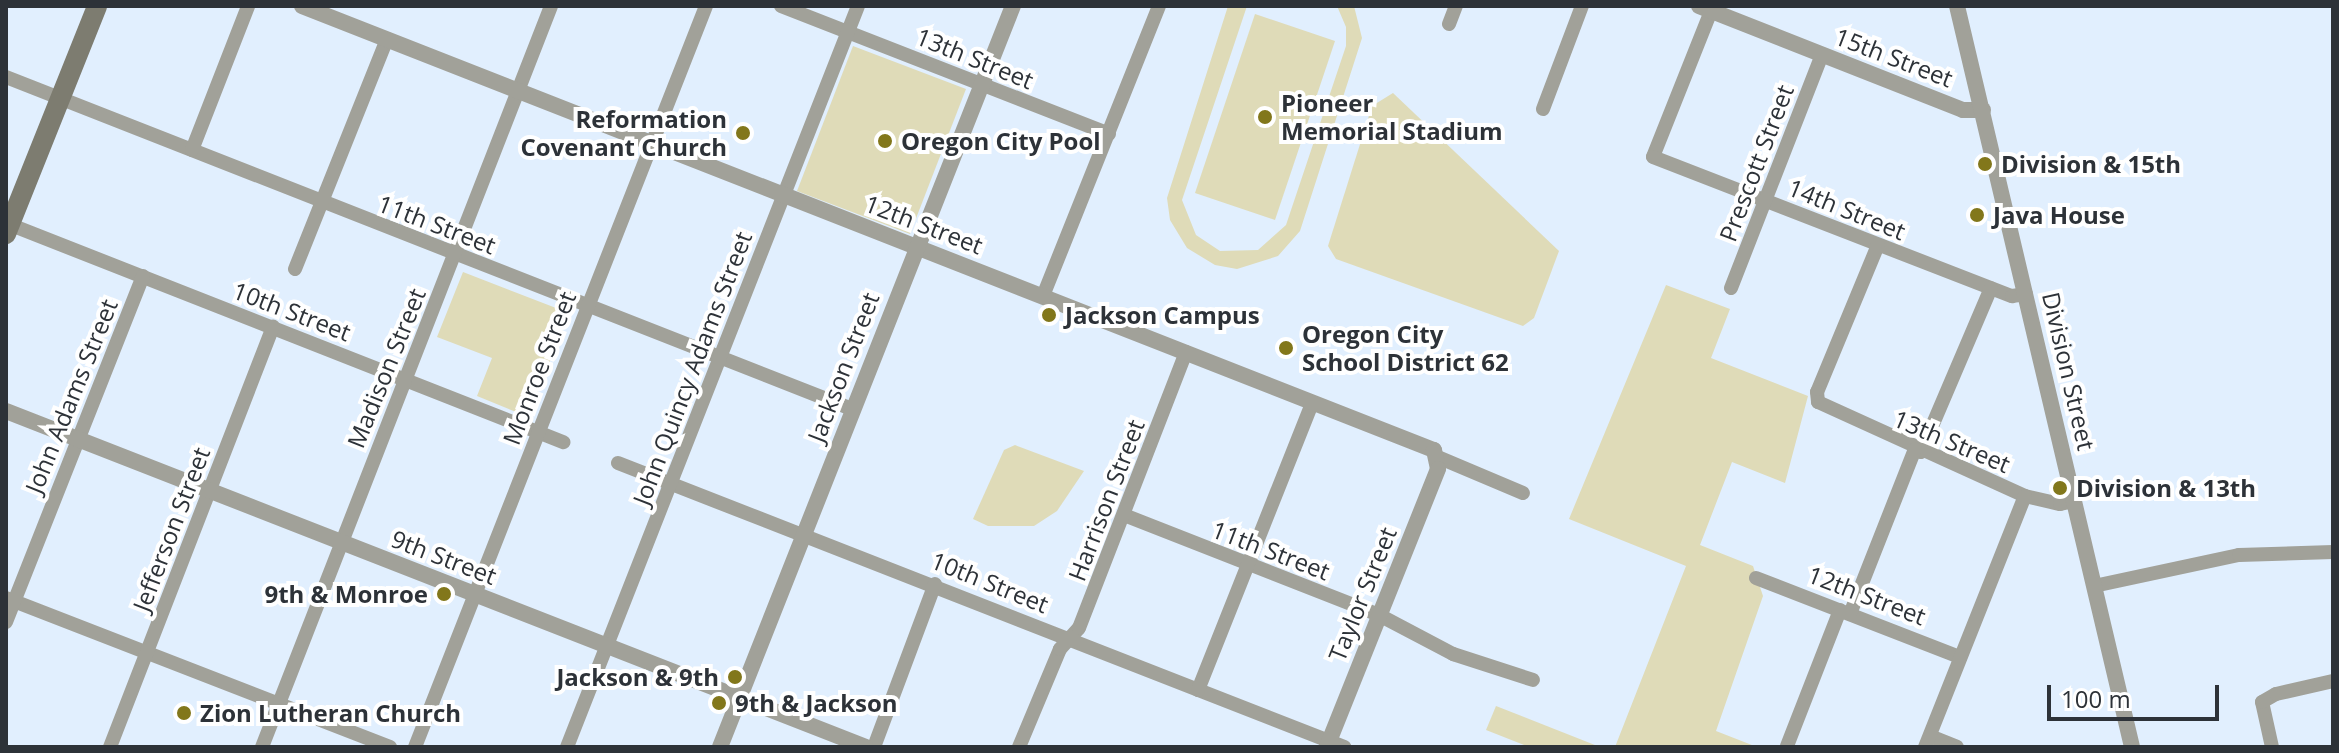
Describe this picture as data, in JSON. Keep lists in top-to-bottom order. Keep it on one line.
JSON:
{"streets":{"street":["15th Street","13th Street","Prescott Street","14th Street","11th Street","12th Street","10th Street","Jackson Street","Madison Street","Monroe Street","John Quincy Adams Street","Division Street","John Adams Street","Harrison Street","Jefferson Street","9th Street","Taylor Street"]},"crossings":[["15th Street","Prescott Street"],["15th Street","14th Street"],["15th Street","Division Street"],["13th Street","14th Street"],["13th Street","Jackson Street"],["13th Street","John Quincy Adams Street"],["13th Street","Division Street"],["Prescott Street","14th Street"],["14th Street","Division Street"],["11th Street","Jackson Street"],["11th Street","Madison Street"],["11th Street","Monroe Street"],["11th Street","John Quincy Adams Street"],["11th Street","Harrison Street"],["11th Street","Taylor Street"],["12th Street","Jackson Street"],["12th Street","Madison Street"],["12th Street","Monroe Street"],["12th Street","John Quincy Adams Street"],["12th Street","Harrison Street"],["12th Street","Taylor Street"],["10th Street","Jackson Street"],["10th Street","Madison Street"],["10th Street","Monroe Street"],["10th Street","John Quincy Adams Street"],["10th Street","John Adams Street"],["10th Street","Harrison Street"],["10th Street","Jefferson Street"],["10th Street","Taylor Street"],["Jackson Street","9th Street"],["Madison Street","9th Street"],["Monroe Street","9th Street"],["John Quincy Adams Street","9th Street"],["John Adams Street","9th Street"],["Jefferson Street","9th Street"]],"places":["Pioneer Memorial Stadium","Reformation Covenant Church","Oregon City Pool","Division & 15th","Java House","Jackson Campus","Oregon City School District 62","Division & 13th","9th & Monroe","Jackson & 9th","9th & Jackson","Zion Lutheran Church"],"scale_bar":"100 m"}
